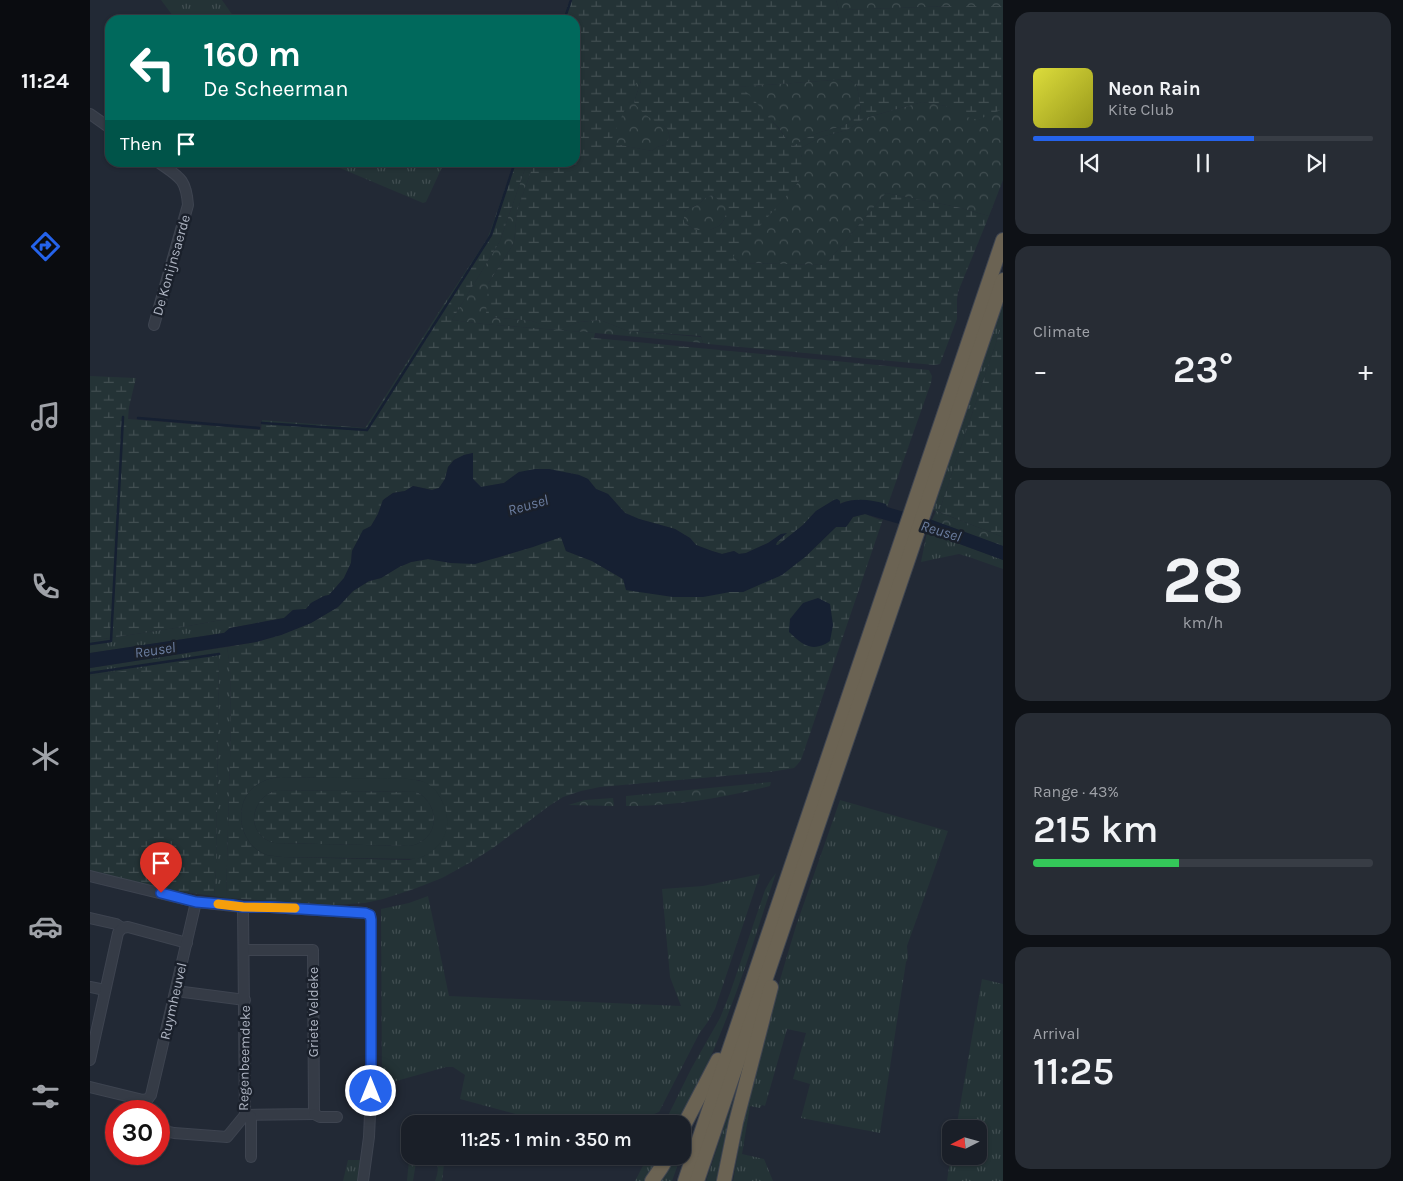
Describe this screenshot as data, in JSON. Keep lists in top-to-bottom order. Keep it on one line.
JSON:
{"streets":{"street":["De Konijnsaerde","Ruymheuvel","Griete Veldeke","Regenbeemdeke"]},"crossings":[["Griete Veldeke","Regenbeemdeke"]],"water":["Reusel"],"north":"left","page":{"tabs":"11:24","turn":["160 m","De Scheerman"],"song":["Neon Rain","Kite Club"],"then":"Then","tile":["Climate",["28","km/h"],["Range · 43%","215 km"],["Arrival","11:25"]],"heat":["−","23°","+"],"limit":"30","trip":"11:25 · 1 min · 350 m"}}
